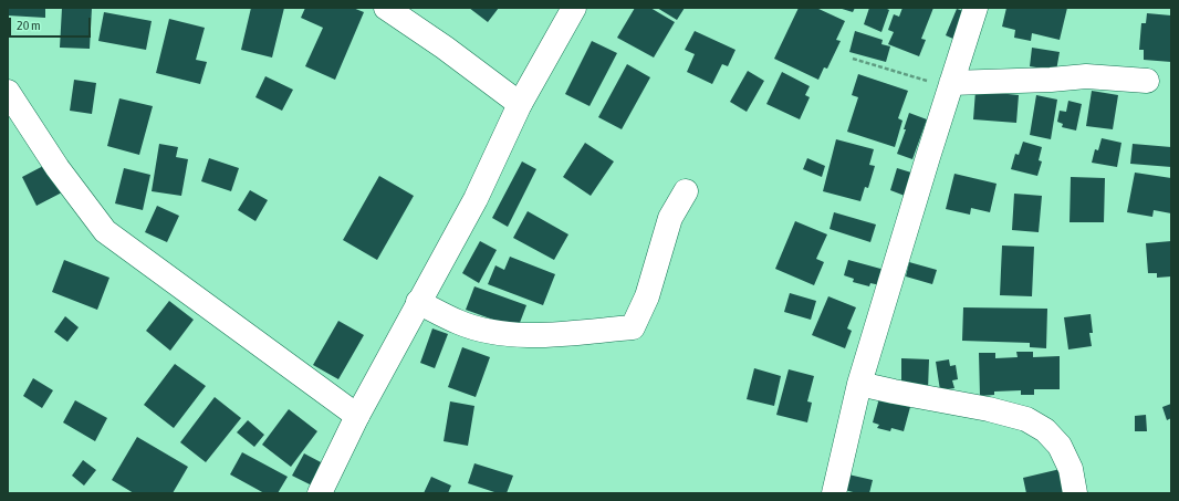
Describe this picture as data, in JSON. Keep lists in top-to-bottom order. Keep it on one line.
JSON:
{"scale_bar":"20 m"}
